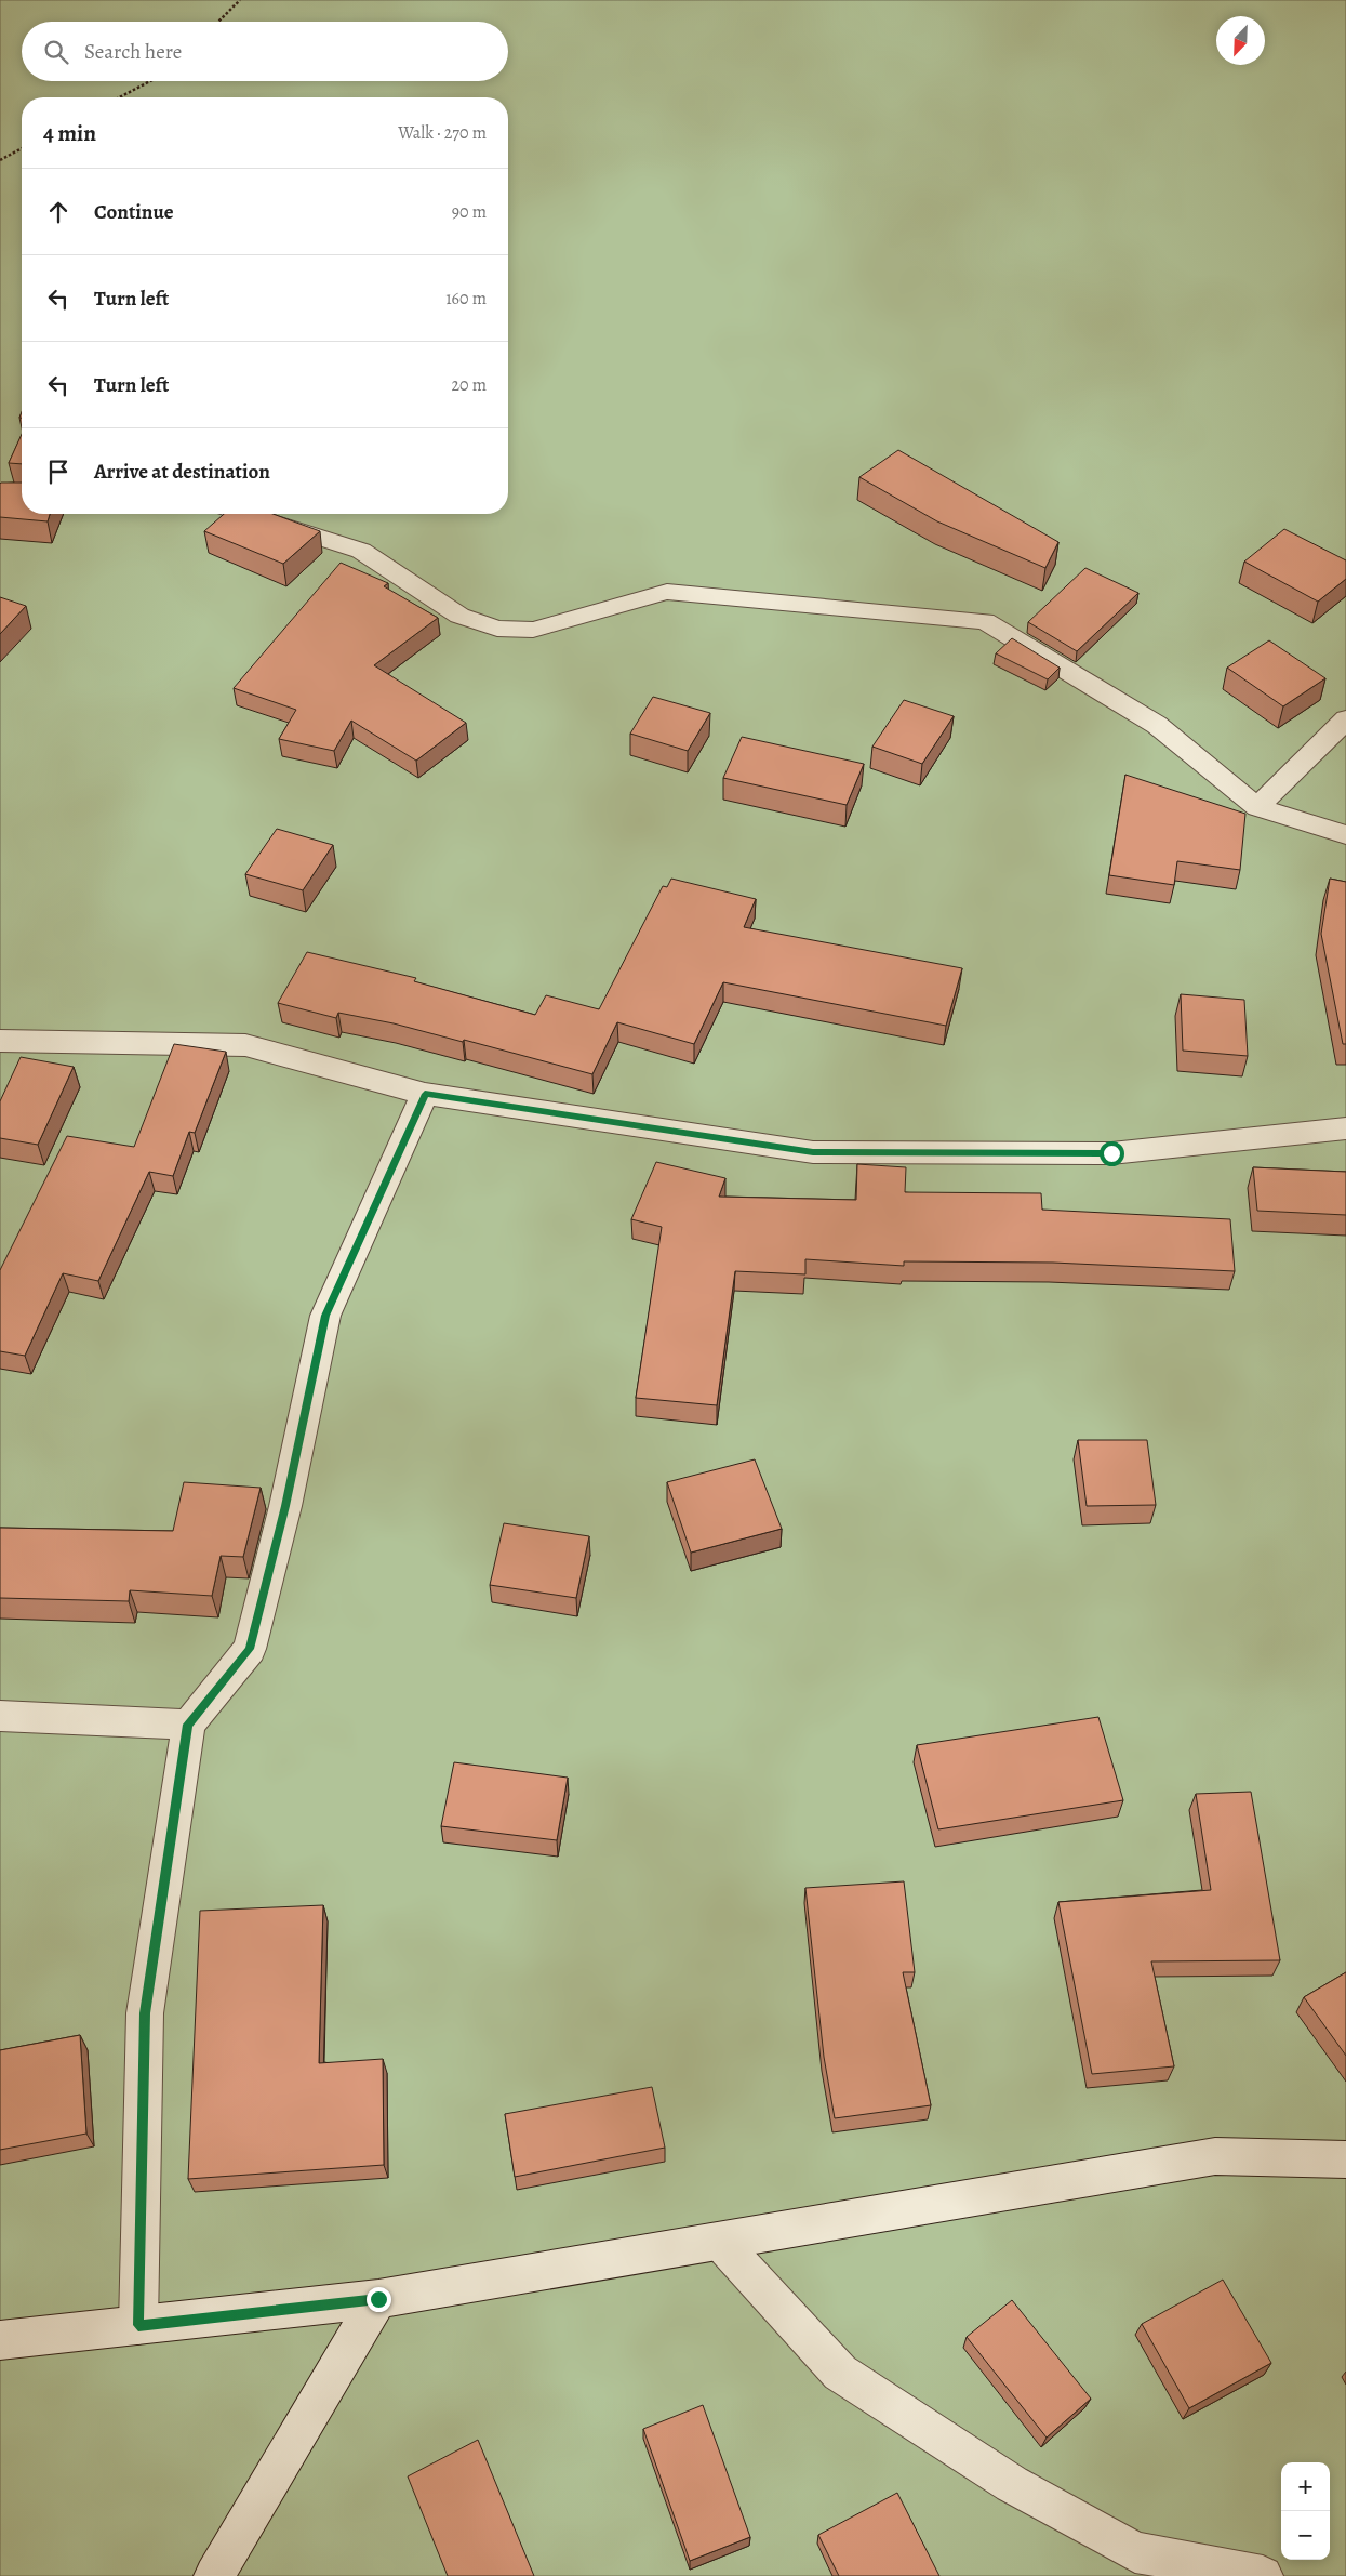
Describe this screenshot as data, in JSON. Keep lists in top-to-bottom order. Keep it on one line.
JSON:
{"north":"bottom left","page":{"search":"Search here","heading":["4 min","Walk · 270 m"],"list":[["Continue","90 m"],["Turn left","160 m"],["Turn left","20 m"],"Arrive at destination"],"map_buttons":["+","−"]}}
